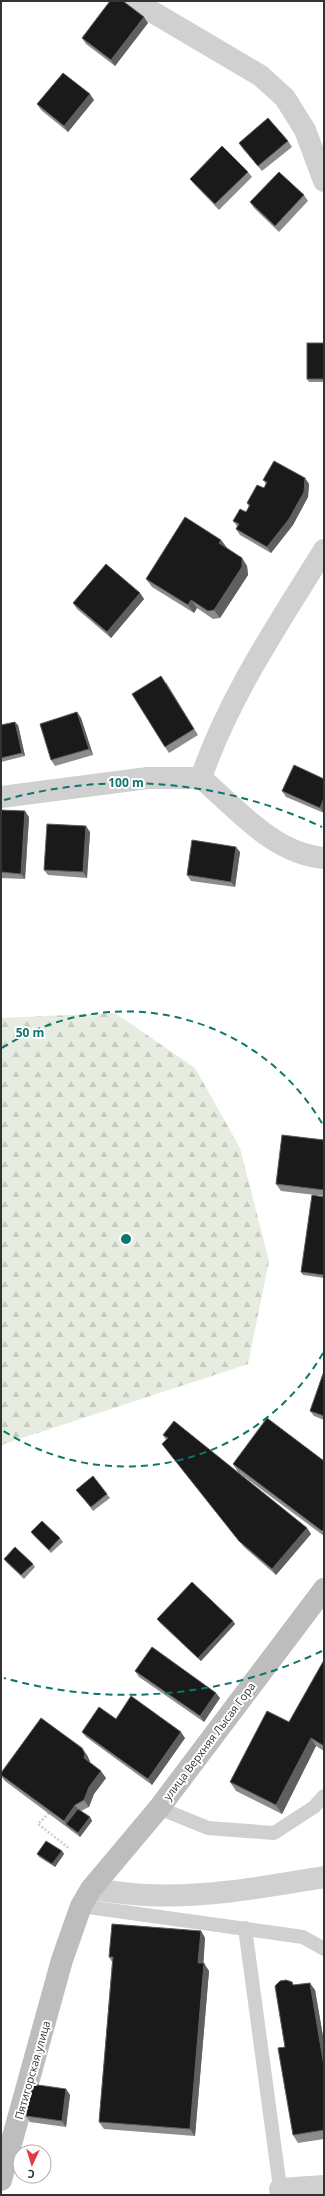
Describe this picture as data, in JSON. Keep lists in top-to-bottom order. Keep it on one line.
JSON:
{"streets":{"street":["улица Верхняя Лысая Гора","Пятигорская улица"]},"crossings":[["улица Верхняя Лысая Гора","Пятигорская улица"]],"north":"bottom","rings":["100 m","50 m"]}
